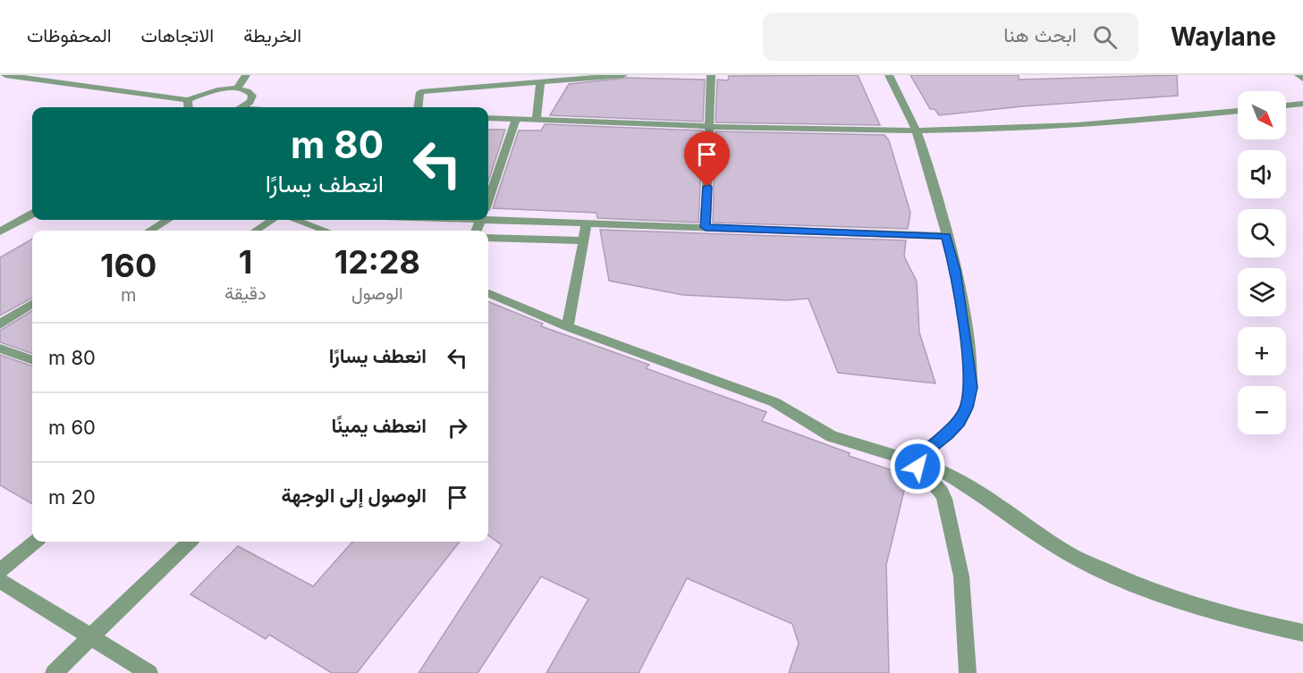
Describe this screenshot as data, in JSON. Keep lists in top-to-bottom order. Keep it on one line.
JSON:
{"north":"bottom right","page":{"header":"Waylane","search":"ابحث هنا","nav":["الخريطة","الاتجاهات","المحفوظات"],"map_buttons":["+","−"],"turn":["80 m","انعطف يسارًا"],"eta":["12:28","الوصول","1","دقيقة","160","m"],"list":[{"name":"انعطف يسارًا","value":"80 m"},{"name":"انعطف يمينًا","value":"60 m"},{"name":"الوصول إلى الوجهة","value":"20 m"}]}}
